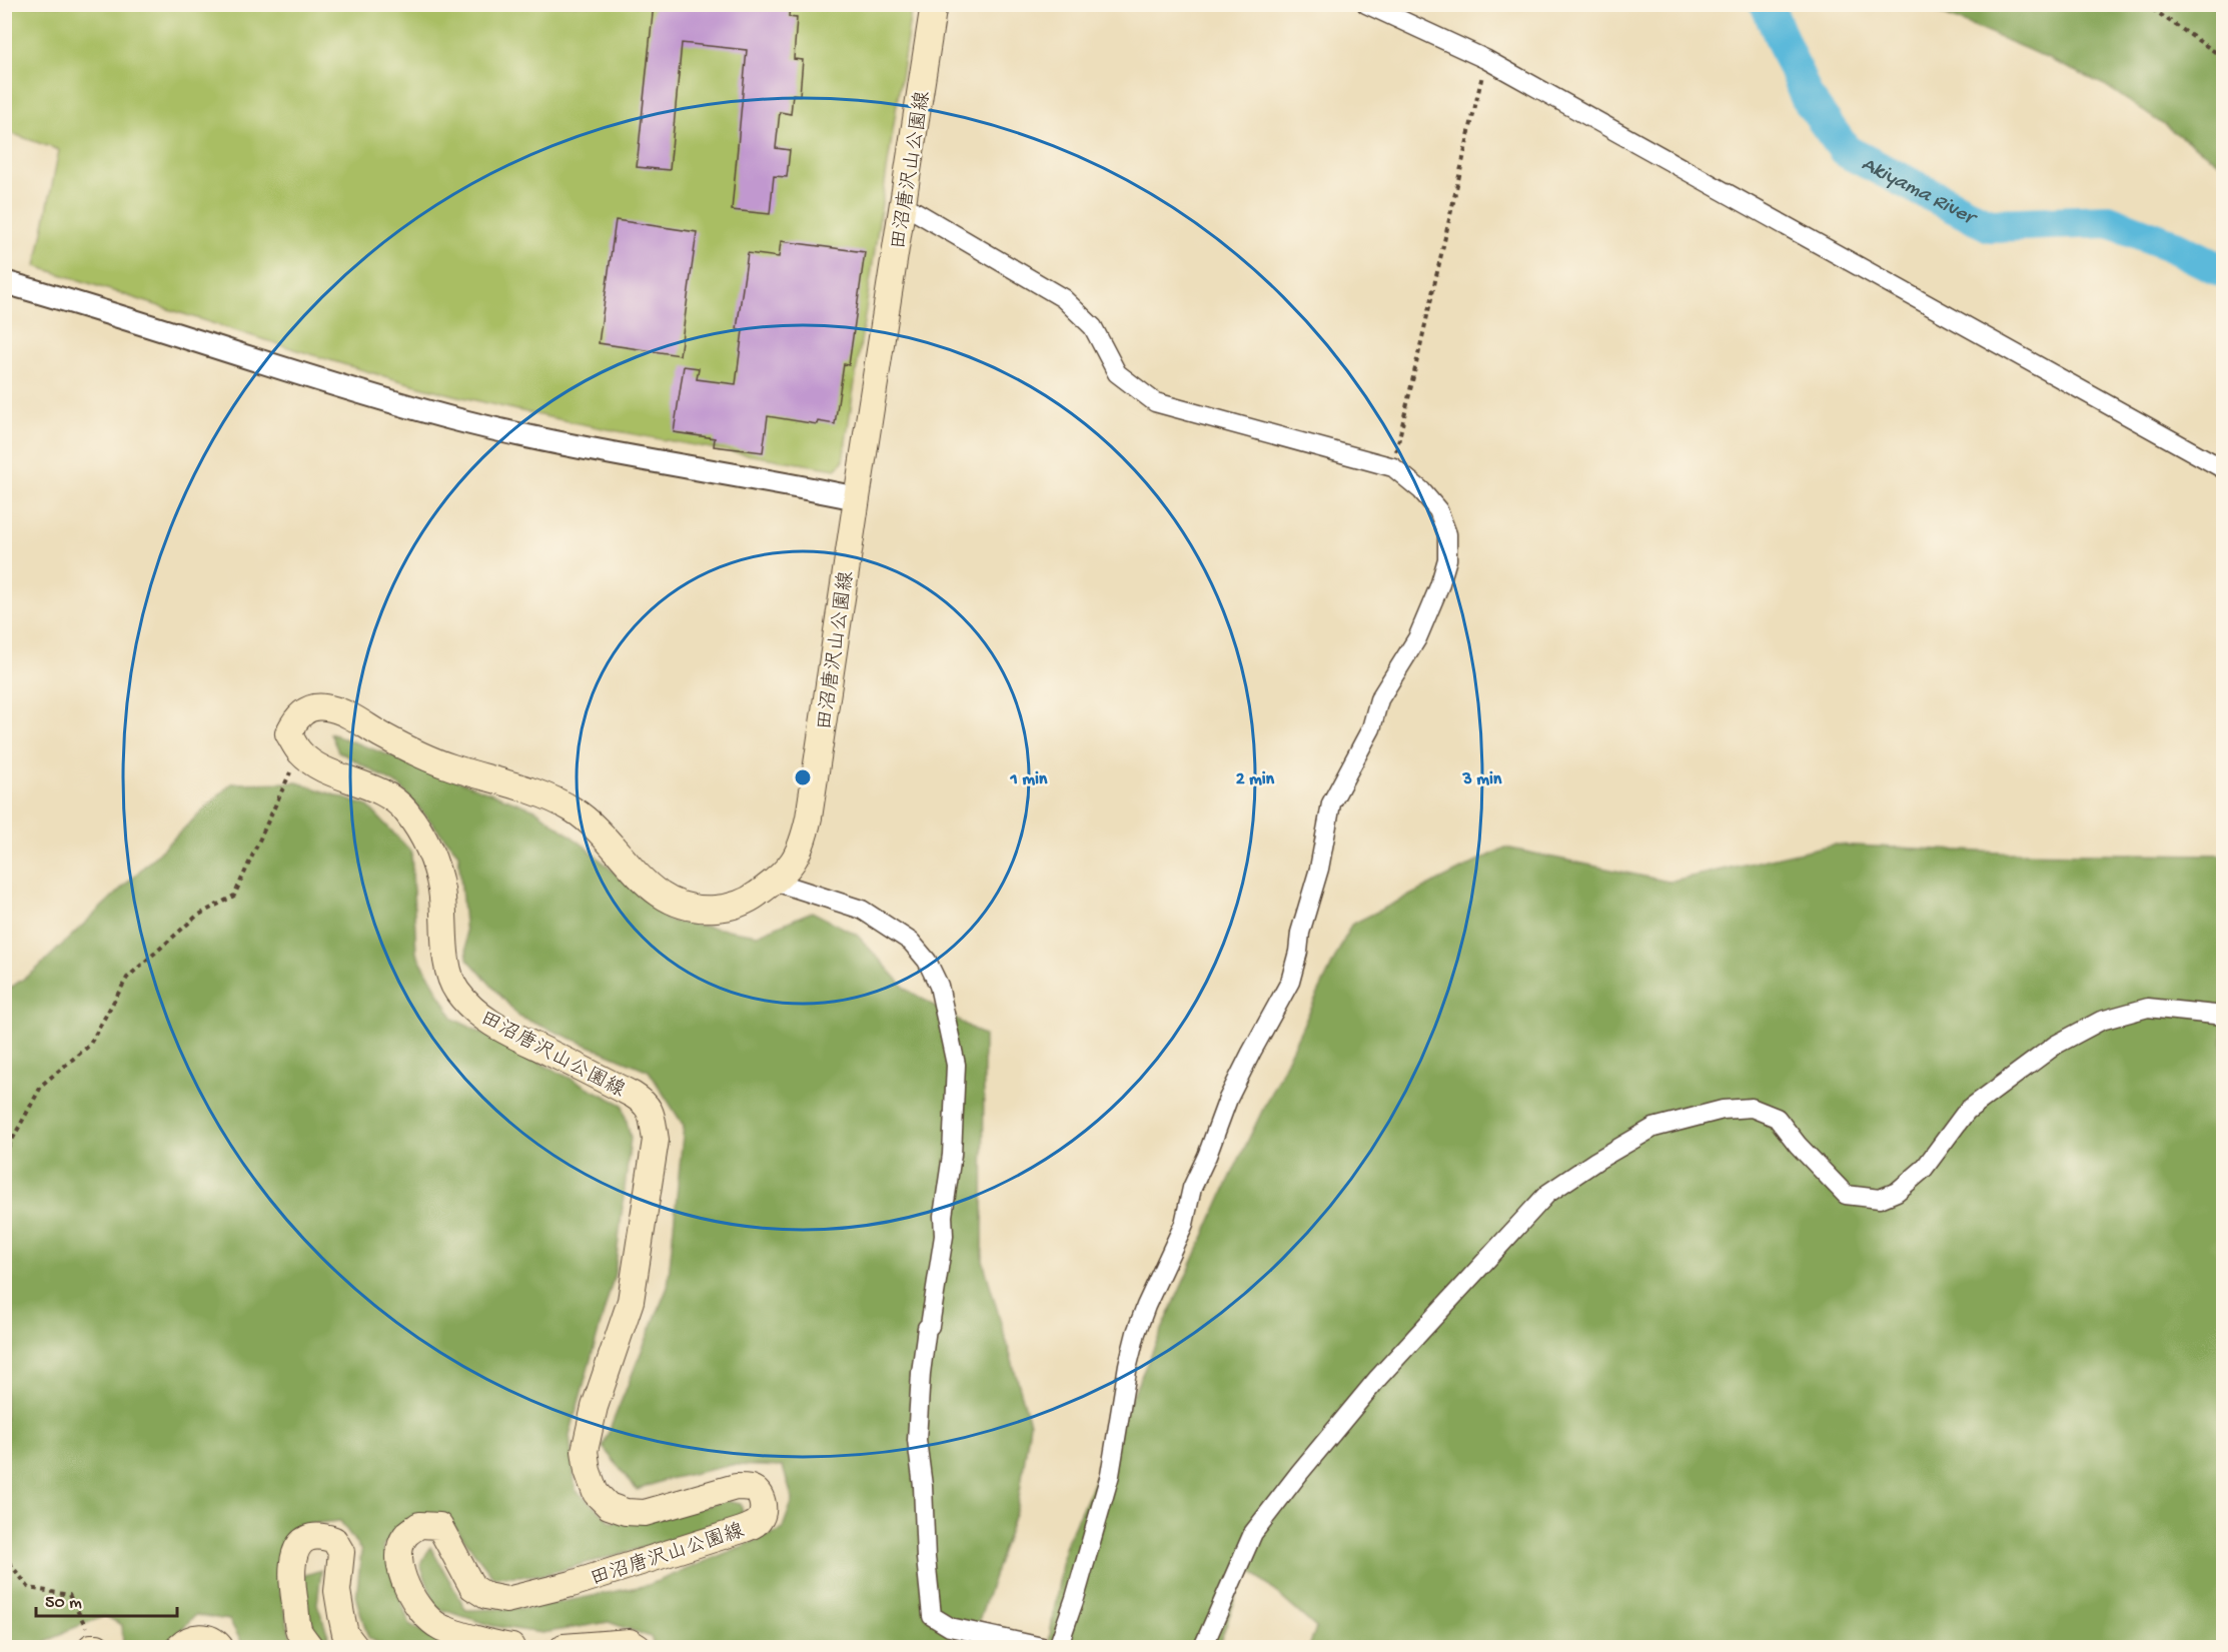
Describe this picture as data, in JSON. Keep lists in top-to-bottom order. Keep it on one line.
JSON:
{"streets":{"main road":["田沼唐沢山公園線"]},"water":["Akiyama River"],"scale_bar":"50 m","rings":["1 min","2 min","3 min"]}
